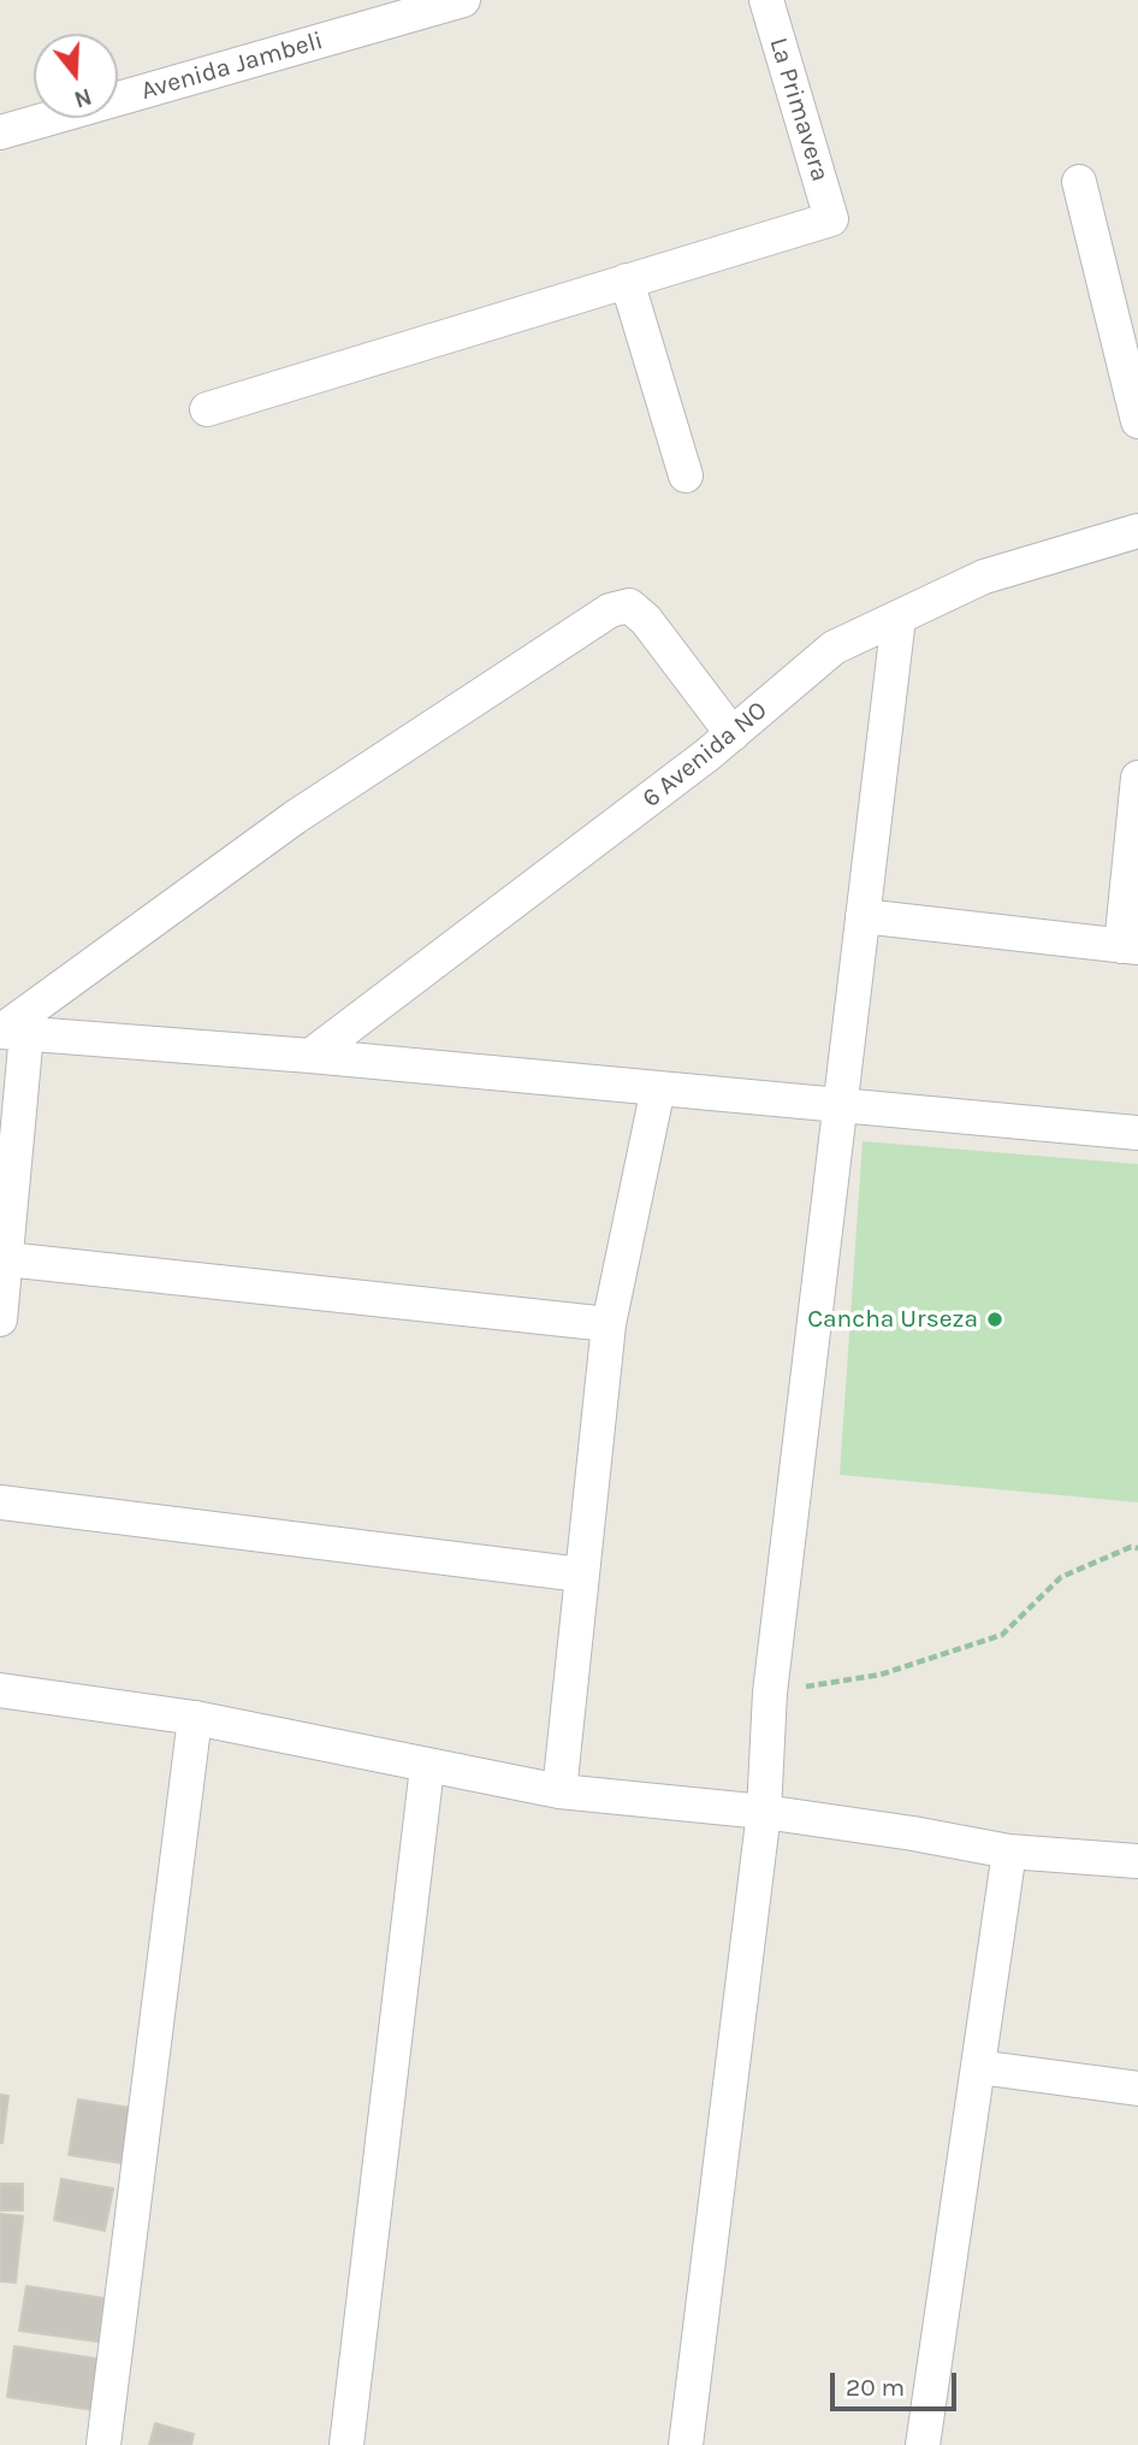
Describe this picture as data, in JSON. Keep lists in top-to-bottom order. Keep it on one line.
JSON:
{"streets":{"street":["Avenida Jambeli","La Primavera","6 Avenida NO"]},"places":["Cancha Urseza"],"scale_bar":"20 m","north":"bottom"}
